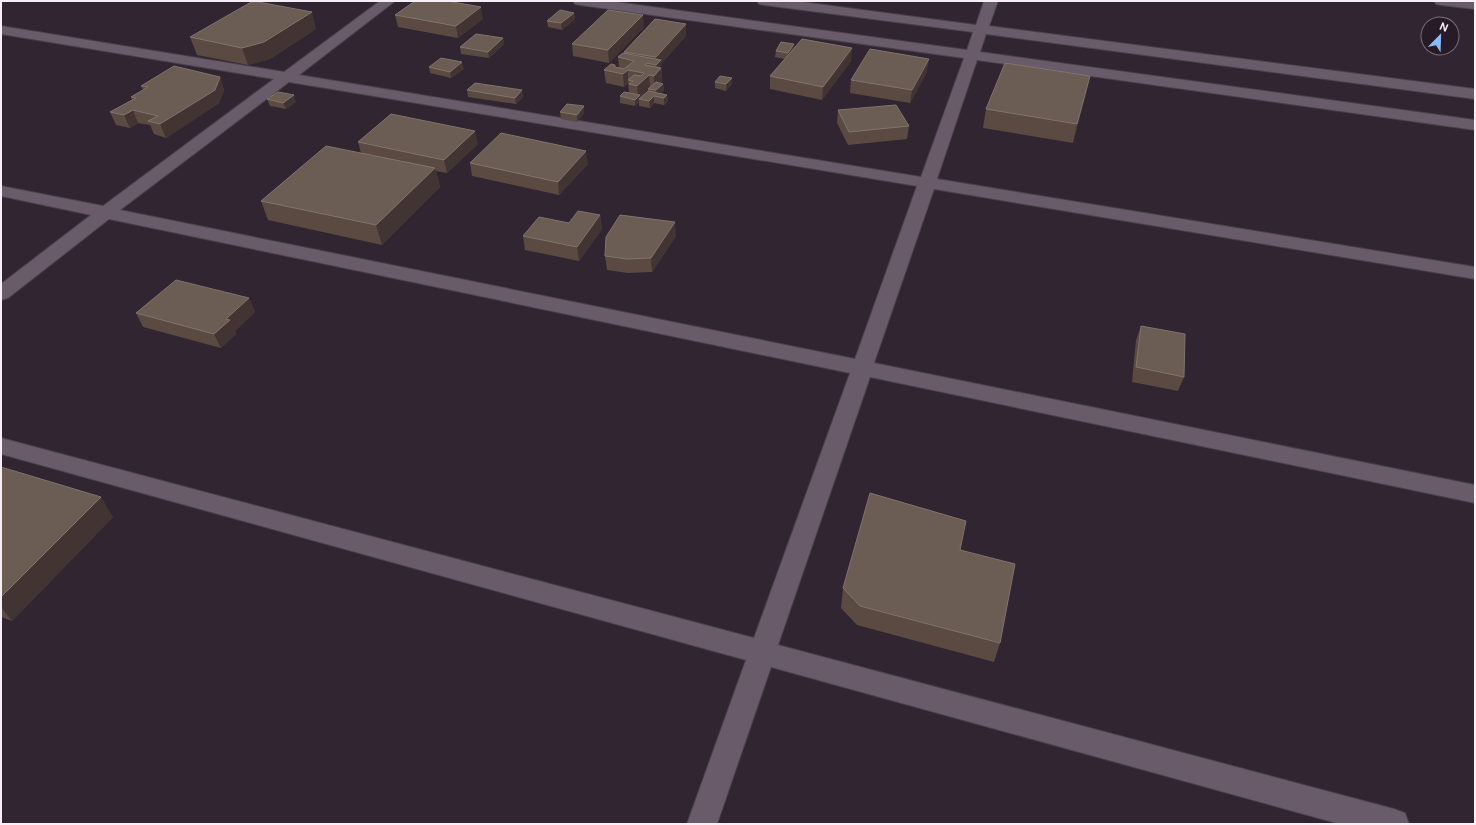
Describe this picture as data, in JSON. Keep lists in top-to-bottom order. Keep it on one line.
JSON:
{"north":"top right"}
